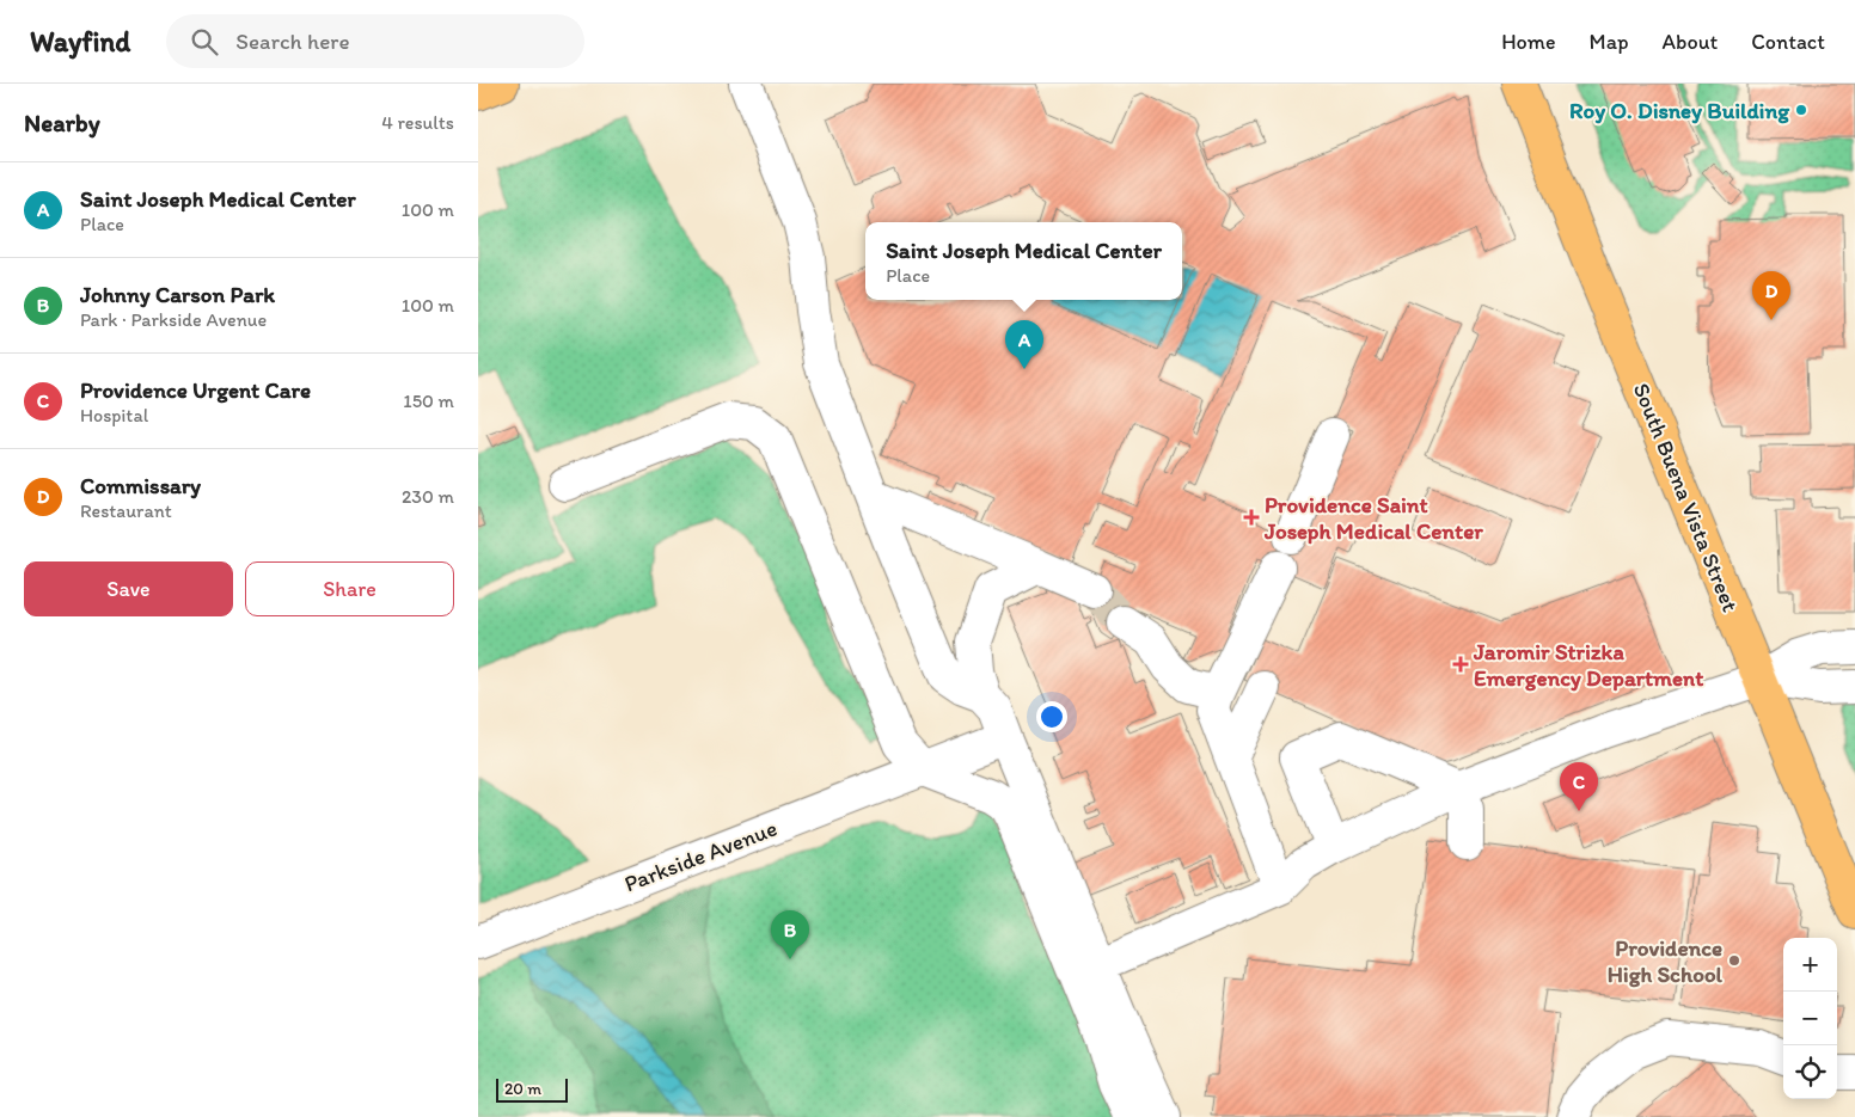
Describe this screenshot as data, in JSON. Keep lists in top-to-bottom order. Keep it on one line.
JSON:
{"streets":{"main road":["South Buena Vista Street"],"street":["Parkside Avenue"]},"places":{"other":["Roy O. Disney Building","Providence High School"],"health":["Providence Saint Joseph Medical Center","Jaromir Strizka Emergency Department"]},"scale_bar":"20 m","page":{"header":"Wayfind","search":"Search here","nav":["Home","Map","About","Contact"],"heading":["Nearby","4 results"],"list":[{"mark":"A","name":"Saint Joseph Medical Center","note":"Place","value":"100 m"},{"mark":"B","name":"Johnny Carson Park","note":"Park · Parkside Avenue","value":"100 m"},{"mark":"C","name":"Providence Urgent Care","note":"Hospital","value":"150 m"},{"mark":"D","name":"Commissary","note":"Restaurant","value":"230 m"}],"popup":["Saint Joseph Medical Center","Place"],"pins":["D","A","C","B"],"buttons":["Save","Share"],"map_buttons":["+","−"],"scale":"20 m"}}
